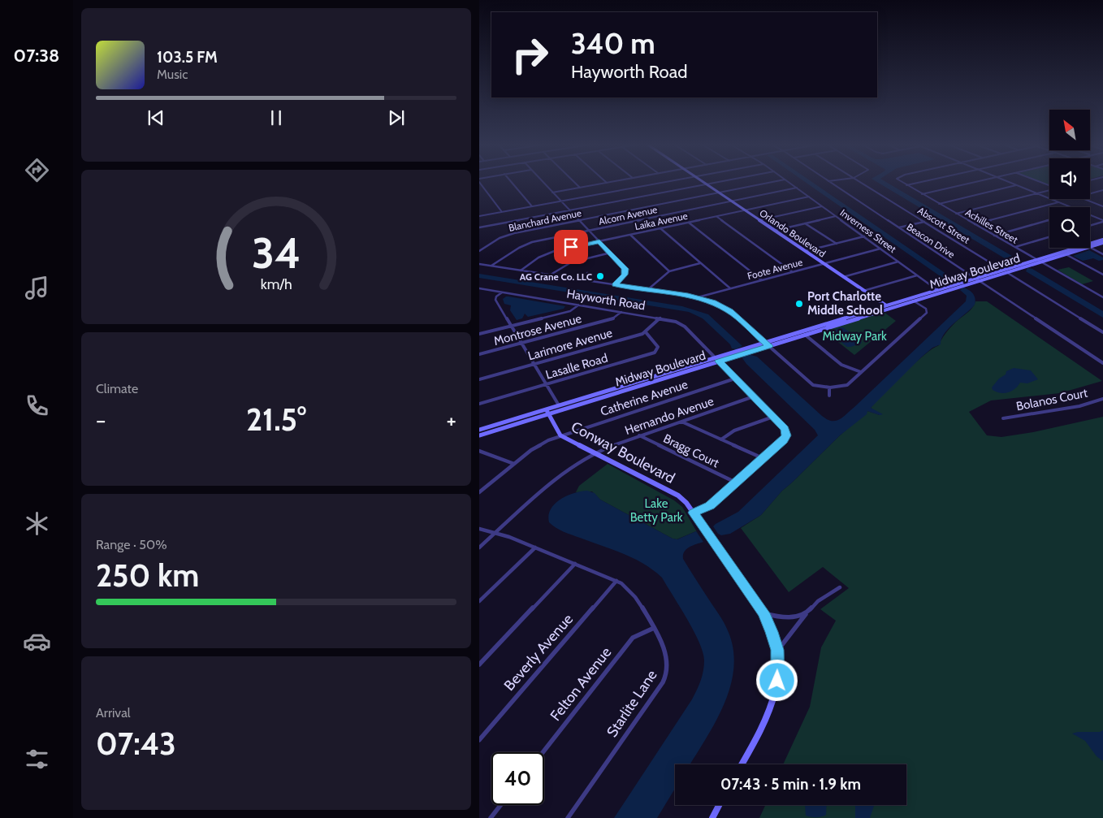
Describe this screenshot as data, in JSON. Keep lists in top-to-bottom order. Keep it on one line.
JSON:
{"streets":{"street":["Alcorn Avenue","Blanchard Avenue","Laika Avenue","Abscott Street","Achilles Street","Inverness Street","Orlando Boulevard","Beacon Drive","Foote Avenue","Midway Boulevard","Hayworth Road","Montrose Avenue","Larimore Avenue","Lasalle Road","Catherine Avenue","Bolanos Court","Hernando Avenue","Bragg Court","Conway Boulevard","Beverly Avenue","Felton Avenue","Starlite Lane"]},"crossings":[["Alcorn Avenue","Inverness Street"],["Alcorn Avenue","Orlando Boulevard"],["Blanchard Avenue","Orlando Boulevard"],["Laika Avenue","Inverness Street"],["Laika Avenue","Orlando Boulevard"],["Abscott Street","Midway Boulevard"],["Achilles Street","Midway Boulevard"],["Inverness Street","Foote Avenue"],["Inverness Street","Midway Boulevard"],["Orlando Boulevard","Foote Avenue"],["Orlando Boulevard","Midway Boulevard"],["Beacon Drive","Midway Boulevard"],["Midway Boulevard","Hayworth Road"],["Midway Boulevard","Conway Boulevard"],["Hayworth Road","Montrose Avenue"],["Hayworth Road","Catherine Avenue"],["Hayworth Road","Hernando Avenue"],["Hayworth Road","Bragg Court"],["Hayworth Road","Conway Boulevard"],["Larimore Avenue","Lasalle Road"],["Catherine Avenue","Conway Boulevard"],["Hernando Avenue","Bragg Court"],["Hernando Avenue","Conway Boulevard"],["Hernando Avenue","Starlite Lane"],["Beverly Avenue","Starlite Lane"],["Felton Avenue","Starlite Lane"]],"parks":["Midway Park","Lake Betty Park"],"places":["AG Crane Co. LLC","Port Charlotte Middle School"],"north":"top left","page":{"tabs":"07:38","turn":["340 m","Hayworth Road"],"song":["103.5 FM","Music"],"tile":["Climate",["Range · 50%","250 km"],["Arrival","07:43"]],"heat":["−","21.5°","+"],"limit":"40","trip":"07:43 · 5 min · 1.9 km","gauge":["34","km/h"]}}
